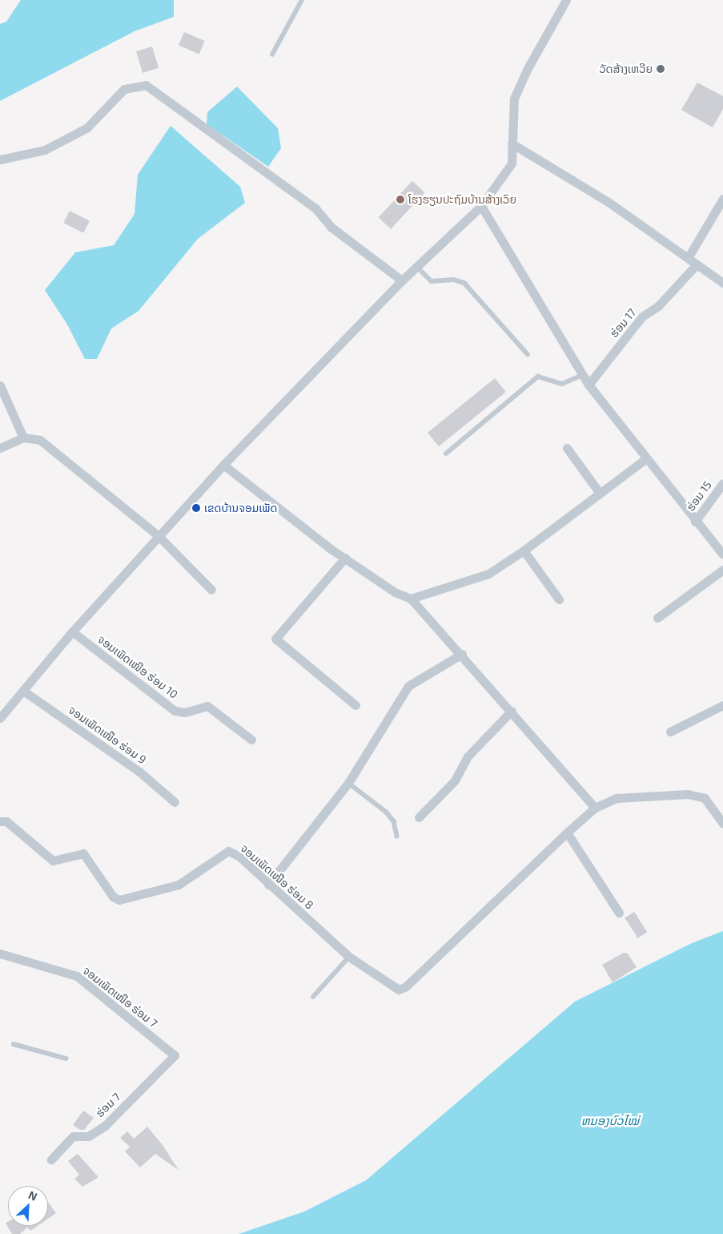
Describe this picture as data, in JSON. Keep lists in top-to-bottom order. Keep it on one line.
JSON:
{"streets":{"street":["ຮ່ອມ 17","ຮ່ອມ 15","ຈອມເພັດເໜືອ ຮ່ອມ 10","ຈອມເພັດເໜືອ ຮ່ອມ 9","ຈອມເພັດເໜືອ ຮ່ອມ 8","ຈອມເພັດເໜືອ ຮ່ອມ 7","ຮ່ອມ 7"]},"crossings":[["ຈອມເພັດເໜືອ ຮ່ອມ 7","ຮ່ອມ 7"]],"water":["ຫນອງບົວໄໝ່"],"places":["ວັດສ້າງເຫວີຍ","ໂຮງຮຽນປະຖົມບ້ານສ້າງເວົຍ","ເຂດບ້ານຈອມເພັດ"],"north":"top right"}
